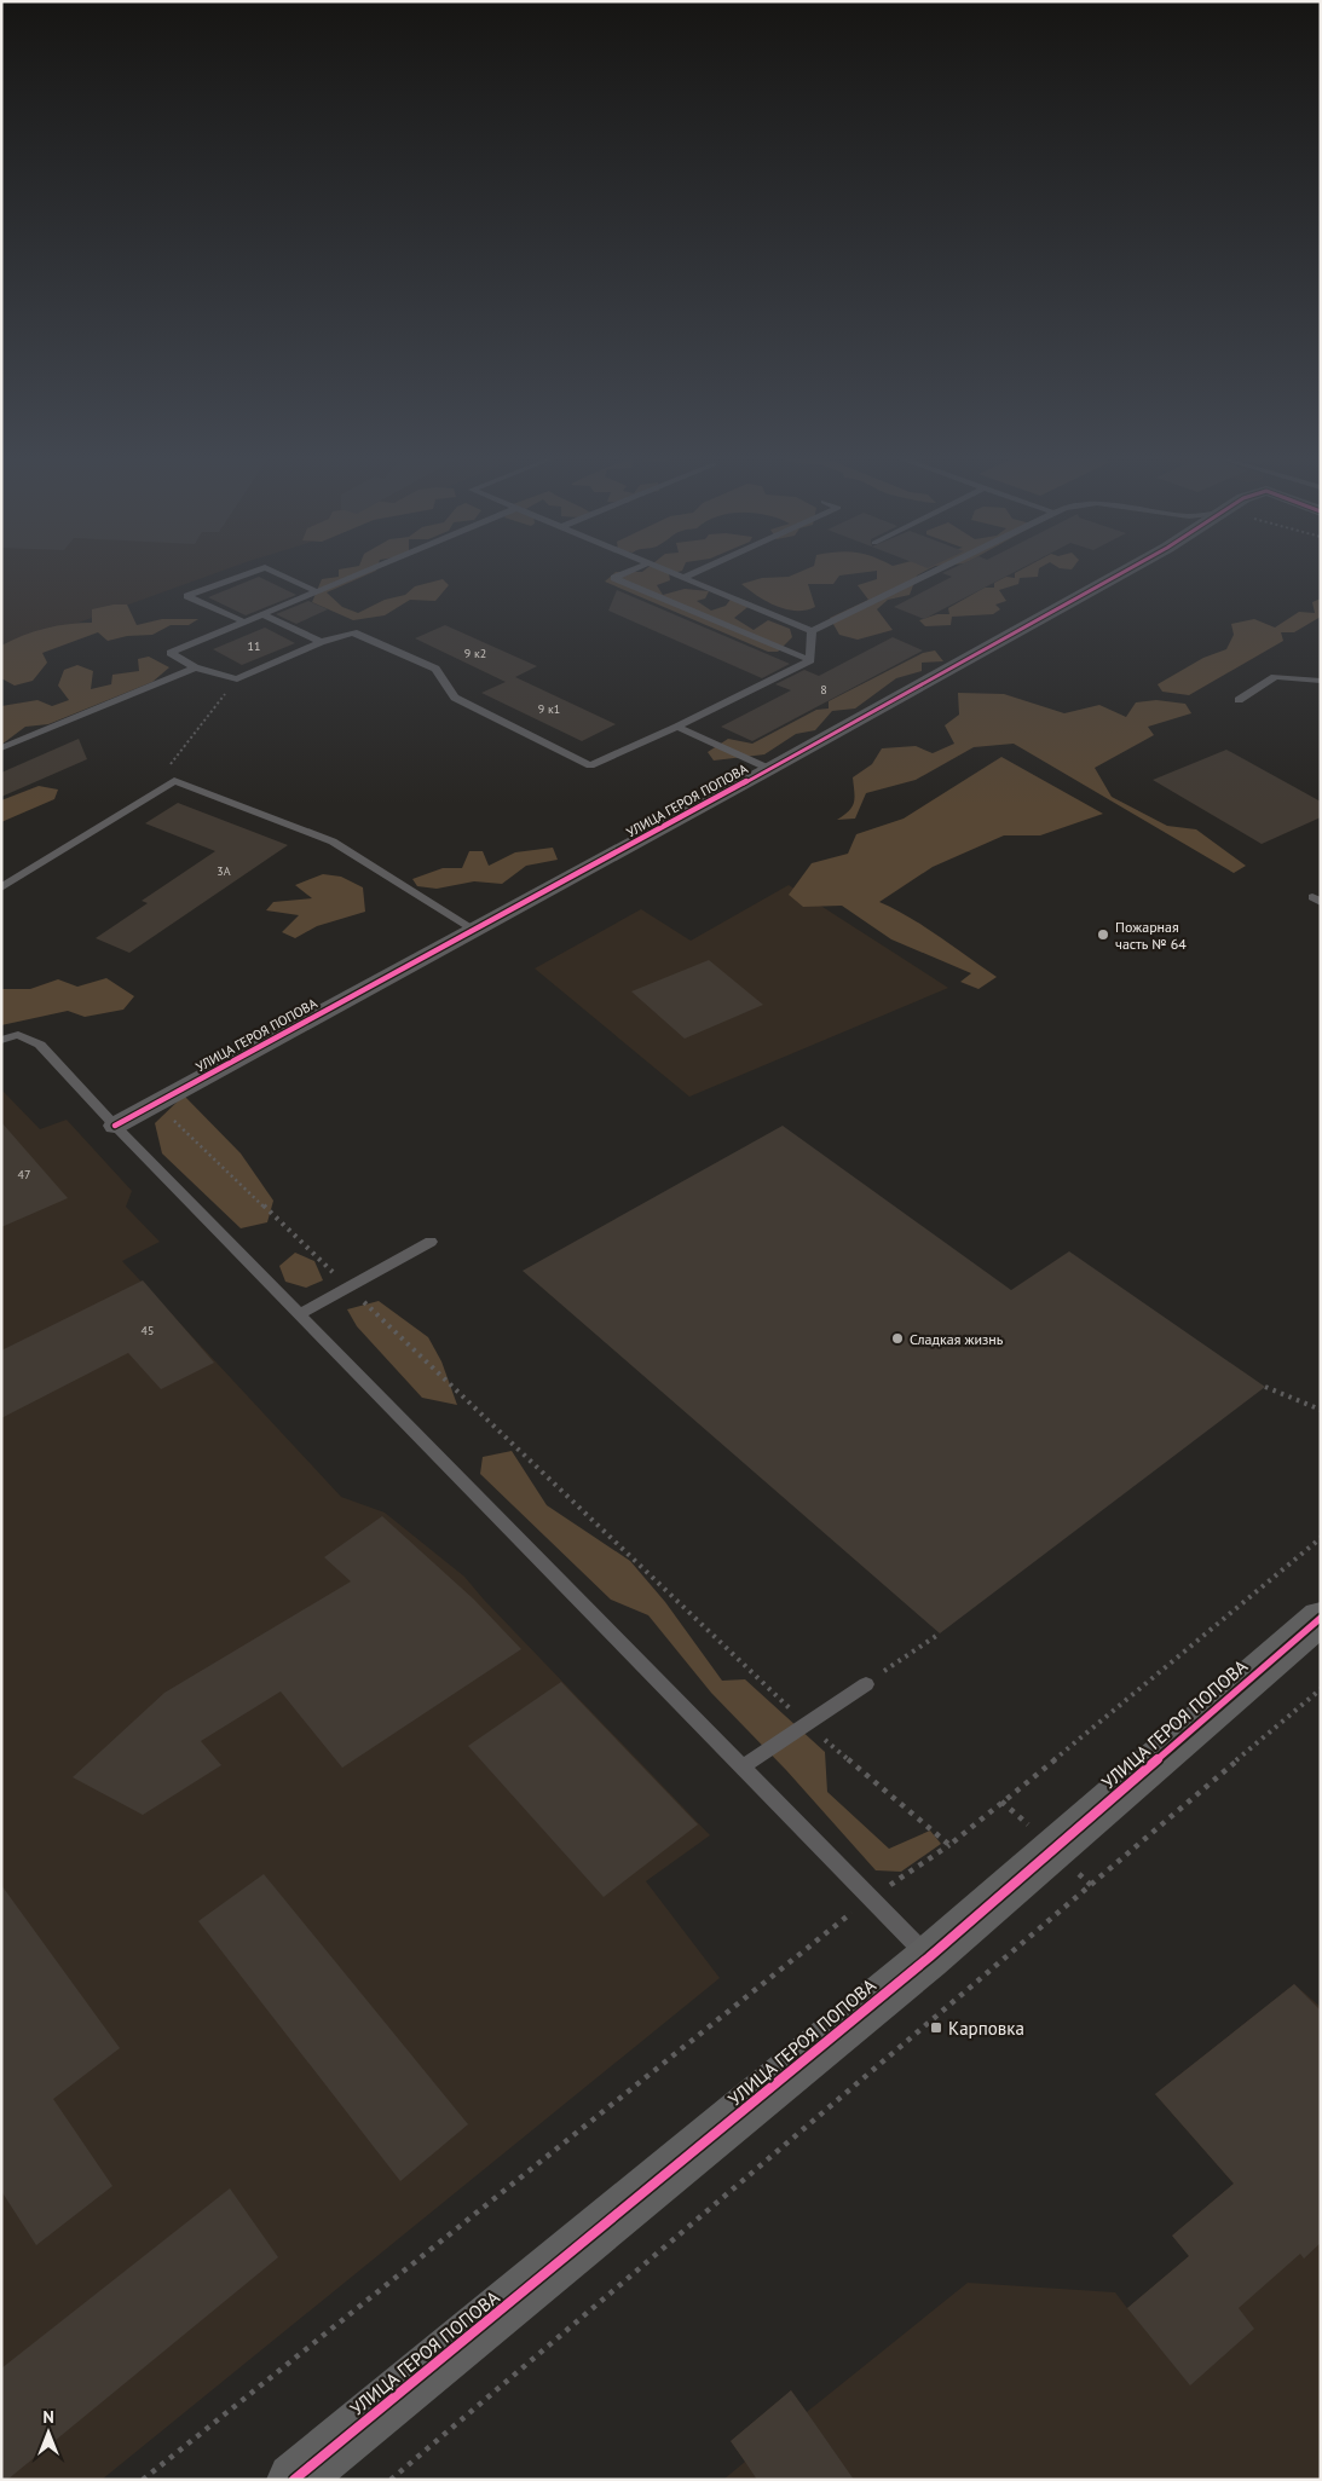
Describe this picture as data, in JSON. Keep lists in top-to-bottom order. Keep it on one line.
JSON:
{"streets":{"street":["УЛИЦА ГЕРОЯ ПОПОВА"]},"places":{"other":["Пожарная часть № 64","Сладкая жизнь"],"transit":["Карповка"]},"house_numbers":["11","9 к2","8","9 к1","3А","47","45"],"north":"top"}
